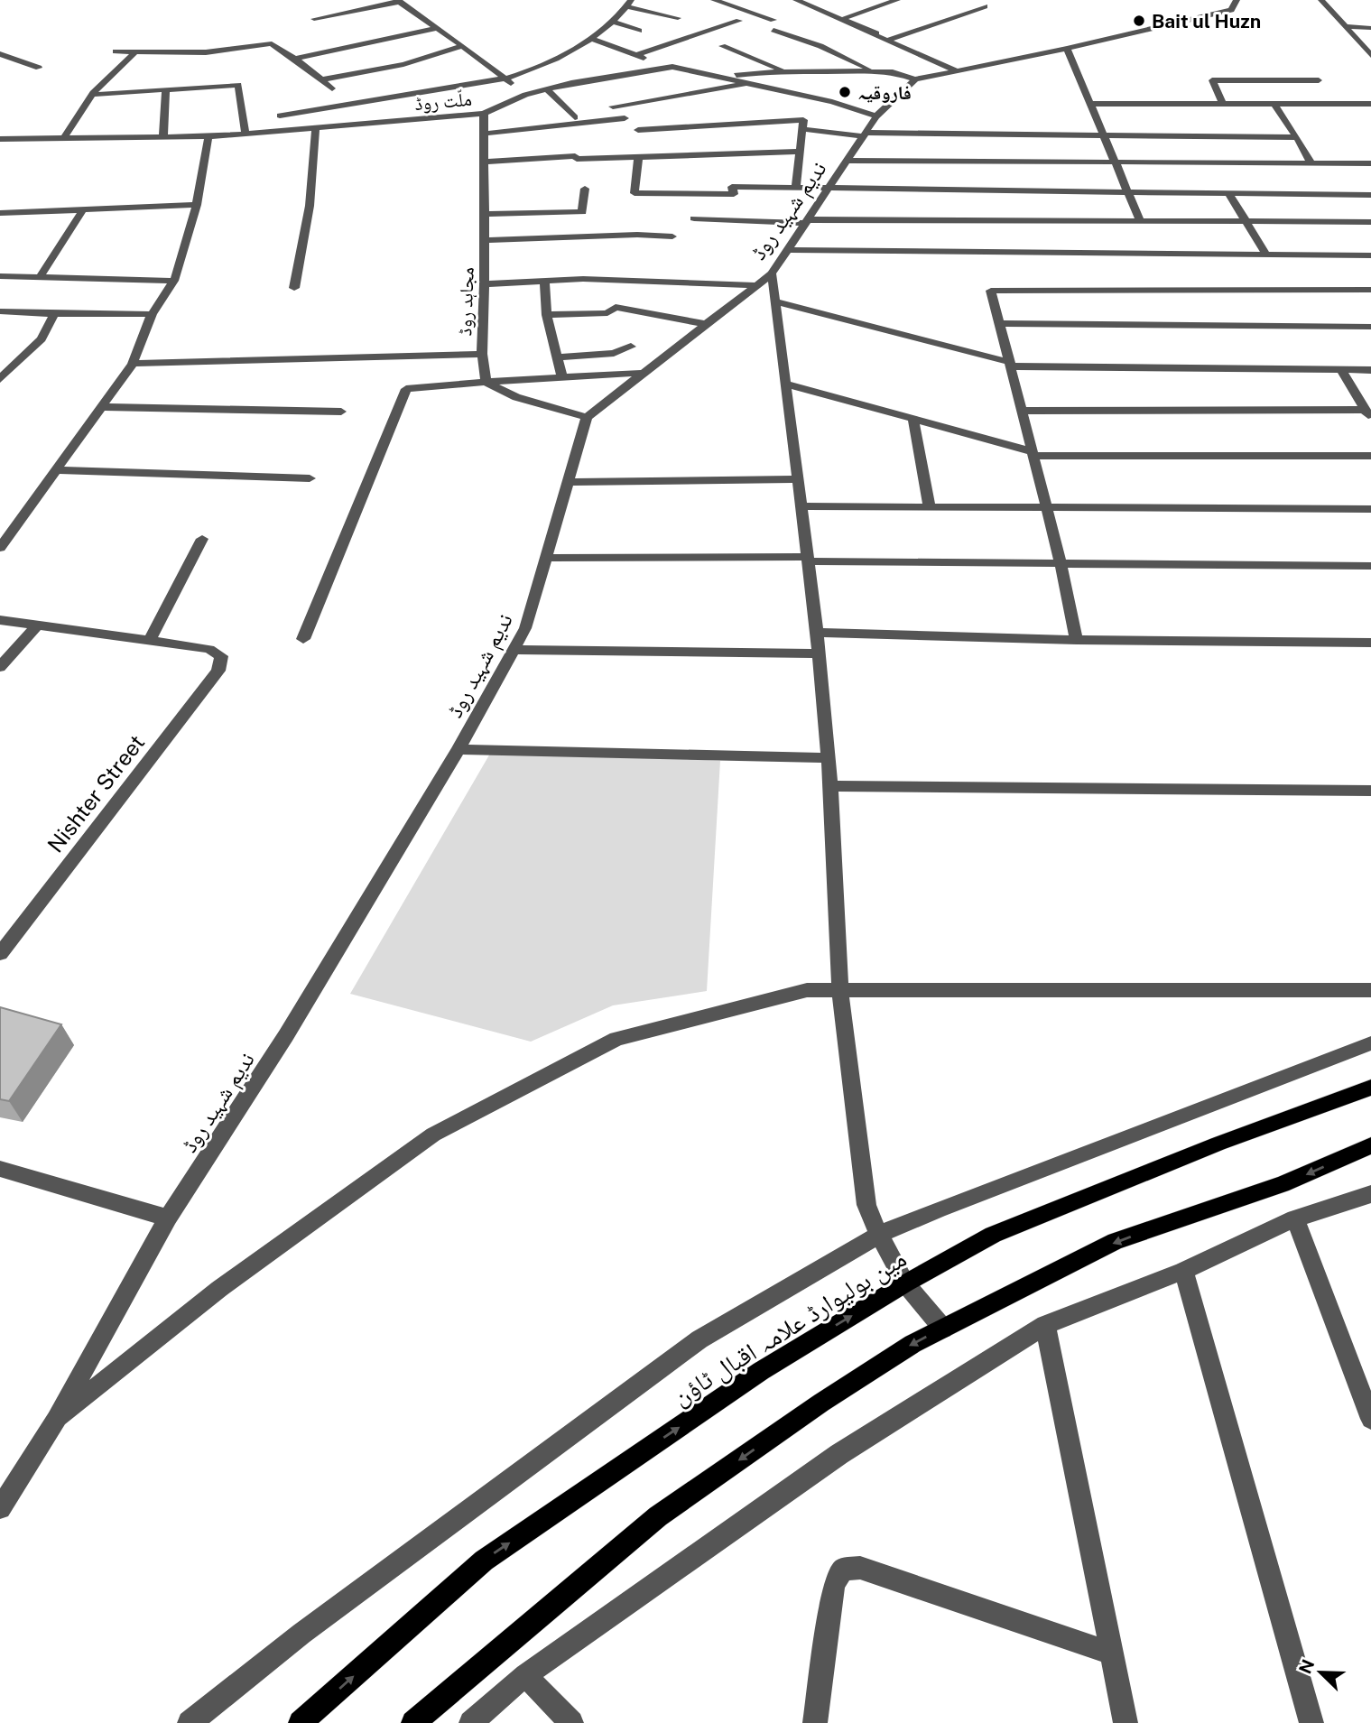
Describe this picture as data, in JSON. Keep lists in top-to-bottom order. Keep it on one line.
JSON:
{"streets":{"main road":["مین بولیوارڈ علامہ اقبال ٹاؤن"],"street":["ملّت روڈ","ندیم شہید روڈ","مجاہد روڈ","Nishter Street"]},"crossings":[["ملّت روڈ","ندیم شہید روڈ"],["ملّت روڈ","مجاہد روڈ"]],"places":["Bait ul Huzn","فاروقیہ"],"north":"top left"}
